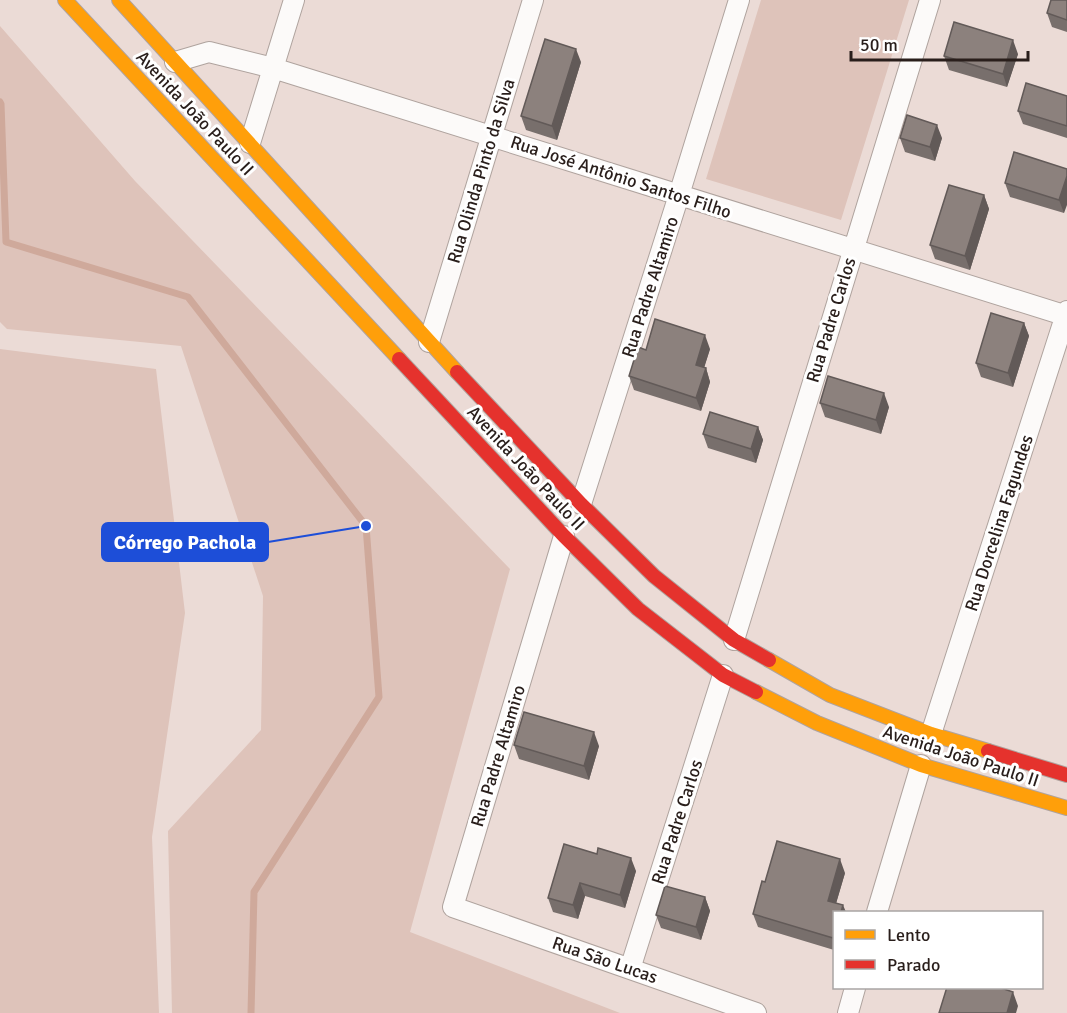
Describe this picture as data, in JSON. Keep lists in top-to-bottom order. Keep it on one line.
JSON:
{"streets":{"street":["Avenida João Paulo II","Rua Olinda Pinto da Silva","Rua José Antônio Santos Filho","Rua Padre Altamiro","Rua Padre Carlos","Rua Dorcelina Fagundes","Rua São Lucas"]},"crossings":[["Avenida João Paulo II","Rua Olinda Pinto da Silva"],["Avenida João Paulo II","Rua José Antônio Santos Filho"],["Avenida João Paulo II","Rua Padre Altamiro"],["Avenida João Paulo II","Rua Padre Carlos"],["Avenida João Paulo II","Rua Dorcelina Fagundes"],["Rua Olinda Pinto da Silva","Rua José Antônio Santos Filho"],["Rua José Antônio Santos Filho","Rua Padre Altamiro"],["Rua José Antônio Santos Filho","Rua Padre Carlos"],["Rua José Antônio Santos Filho","Rua Dorcelina Fagundes"],["Rua Padre Altamiro","Rua São Lucas"],["Rua Padre Carlos","Rua São Lucas"]],"places":["Córrego Pachola"],"legend":["Lento","Parado"],"scale_bar":"50 m"}
